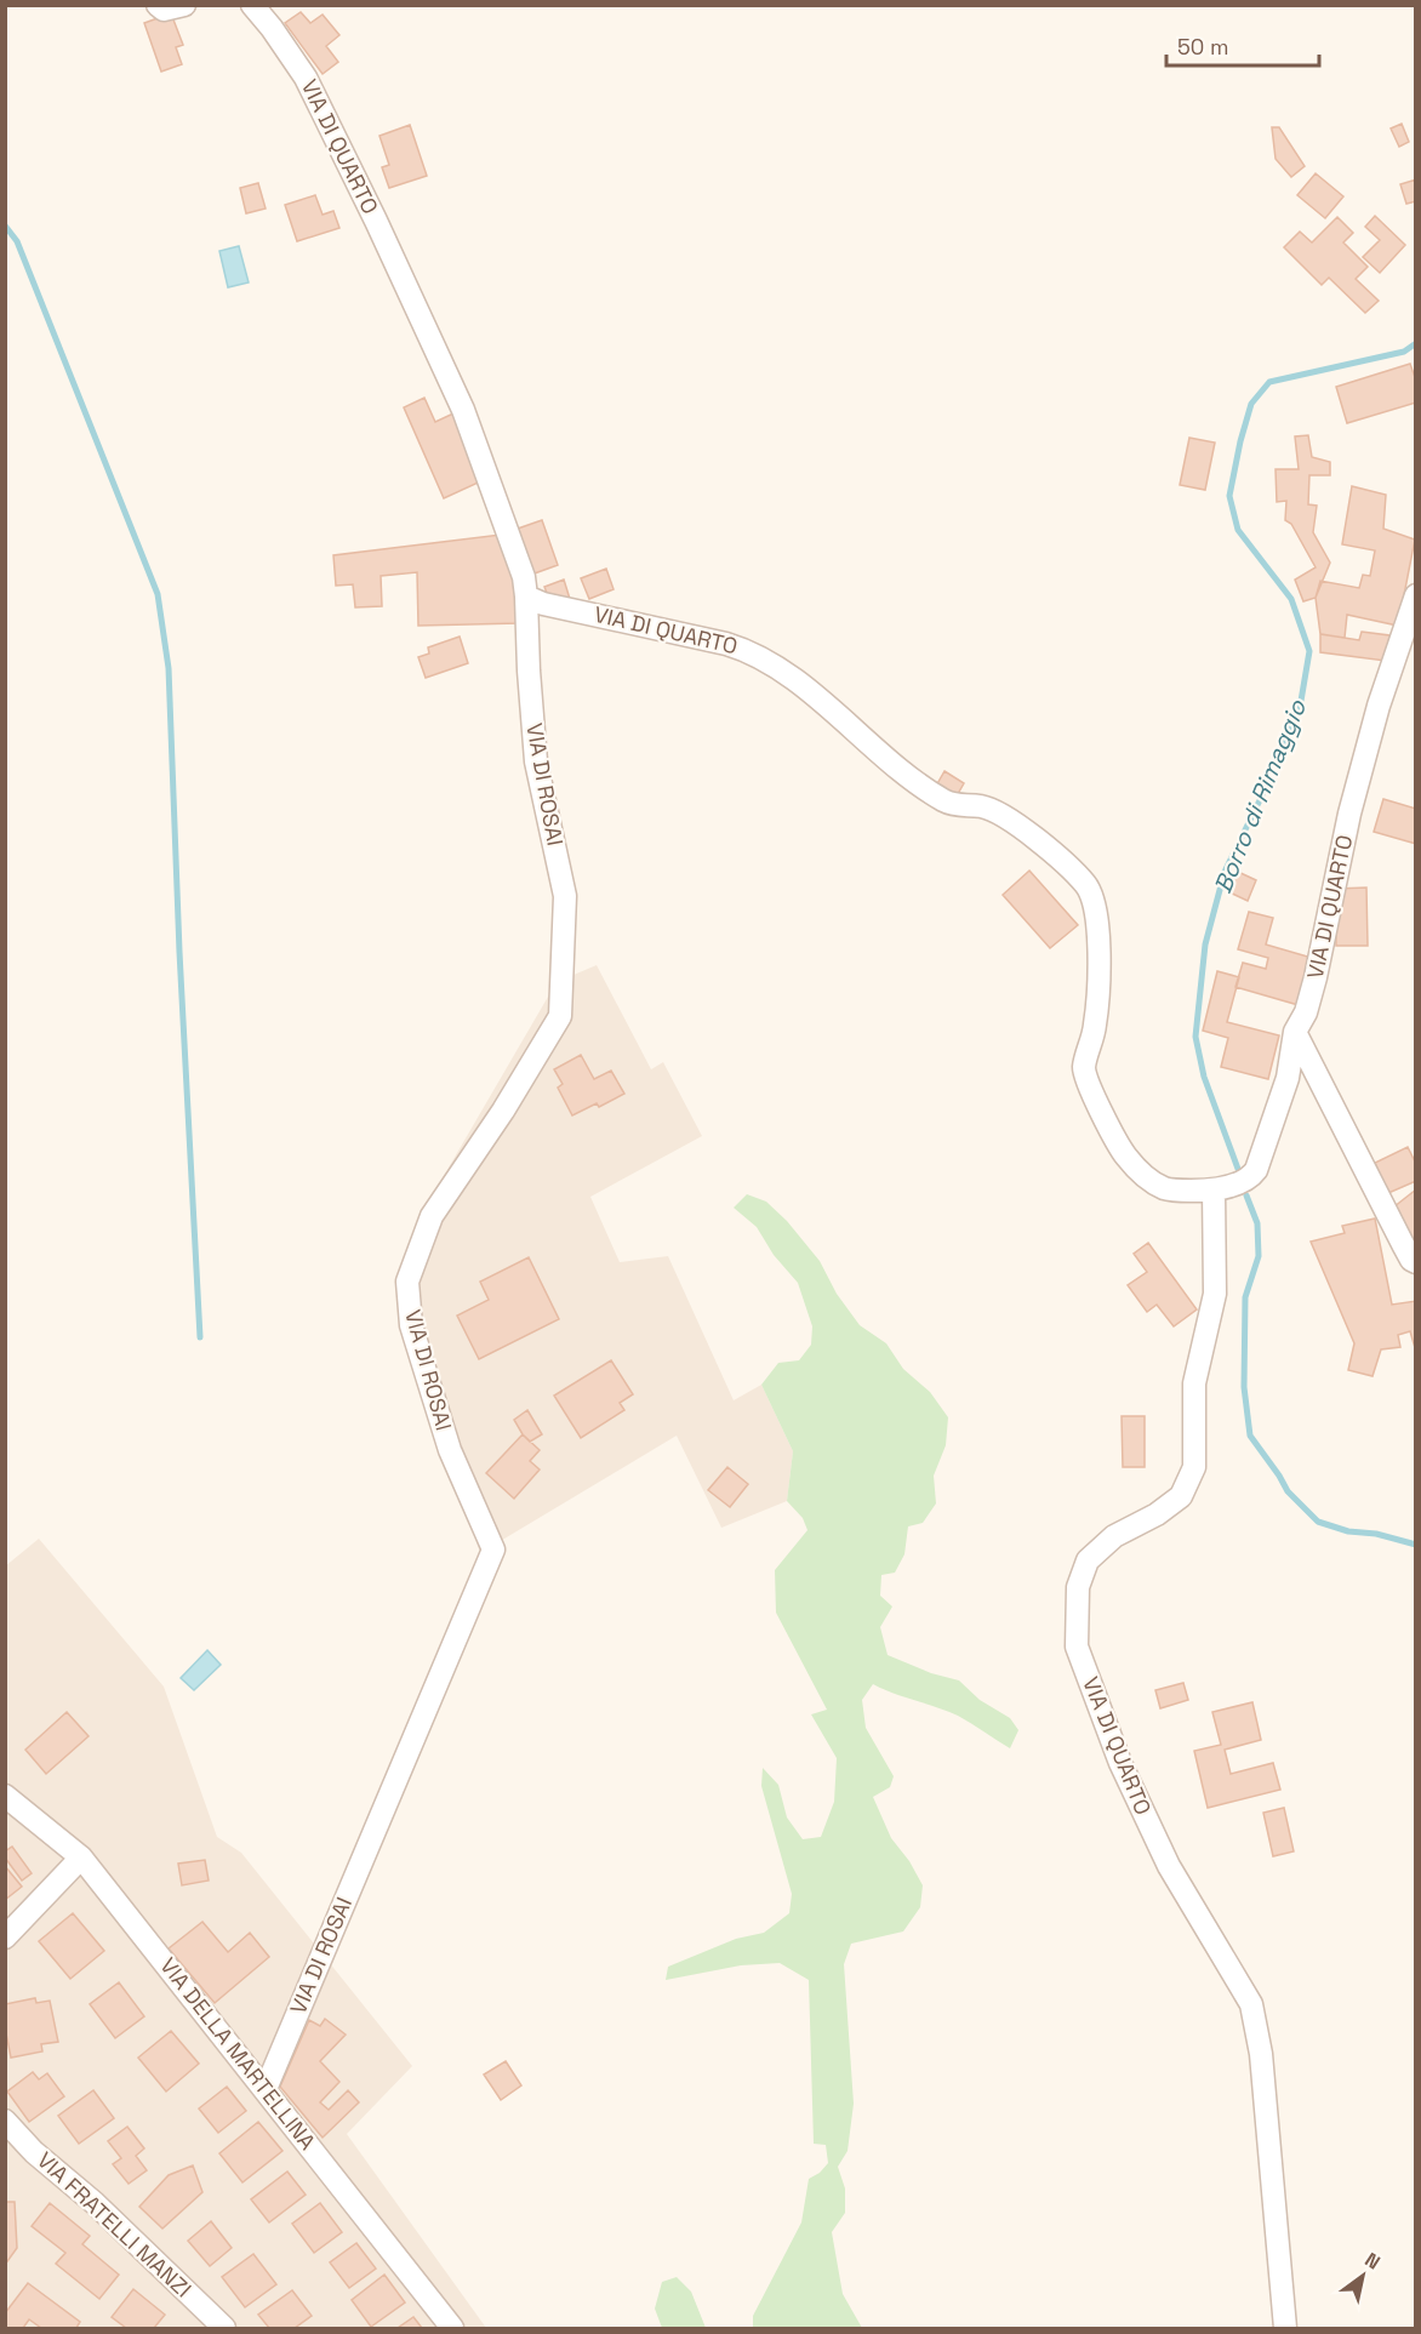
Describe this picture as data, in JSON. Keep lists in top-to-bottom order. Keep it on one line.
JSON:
{"streets":{"street":["VIA DI QUARTO","VIA DI ROSAI","VIA DELLA MARTELLINA","VIA FRATELLI MANZI"]},"crossings":[["VIA DI QUARTO","VIA DI ROSAI"],["VIA DI ROSAI","VIA DELLA MARTELLINA"]],"water":["Borro di Rimaggio"],"scale_bar":"50 m","north":"top right"}
